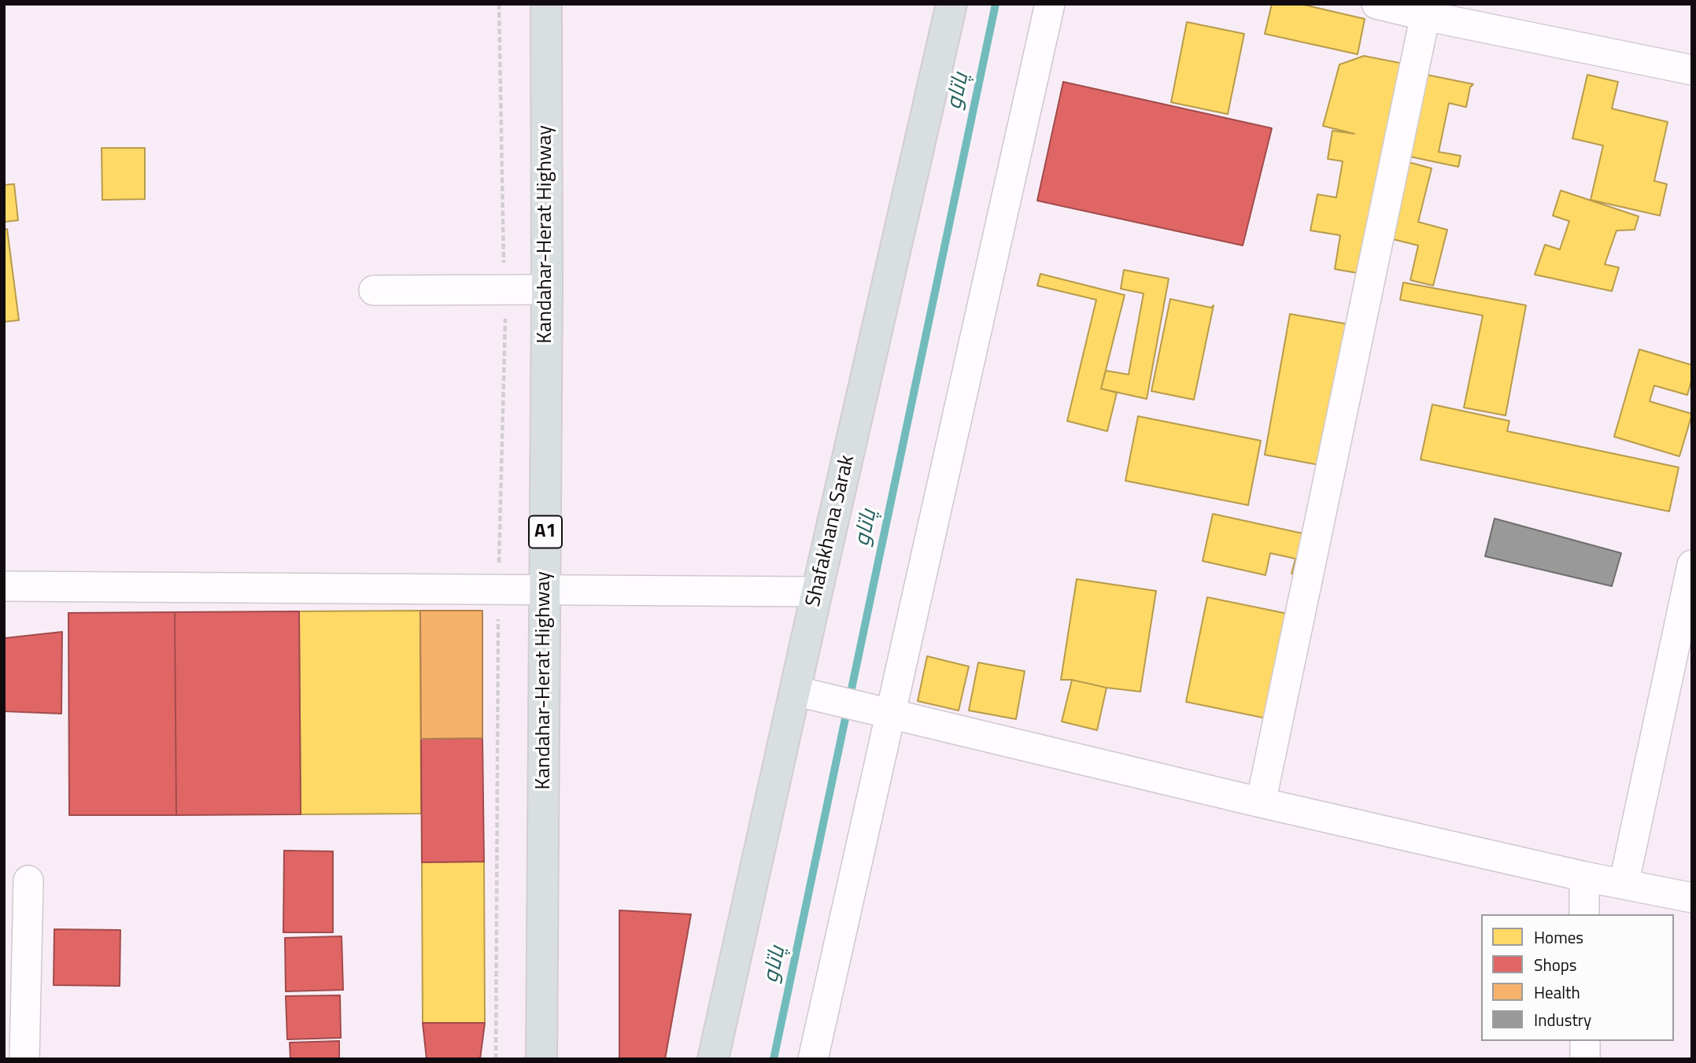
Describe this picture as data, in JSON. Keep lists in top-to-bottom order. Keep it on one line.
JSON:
{"streets":{"main road":["Kandahar-Herat Highway","Shafakhana Sarak","A1"]},"water":["پاتاو"],"legend":["Homes","Shops","Health","Industry"]}
